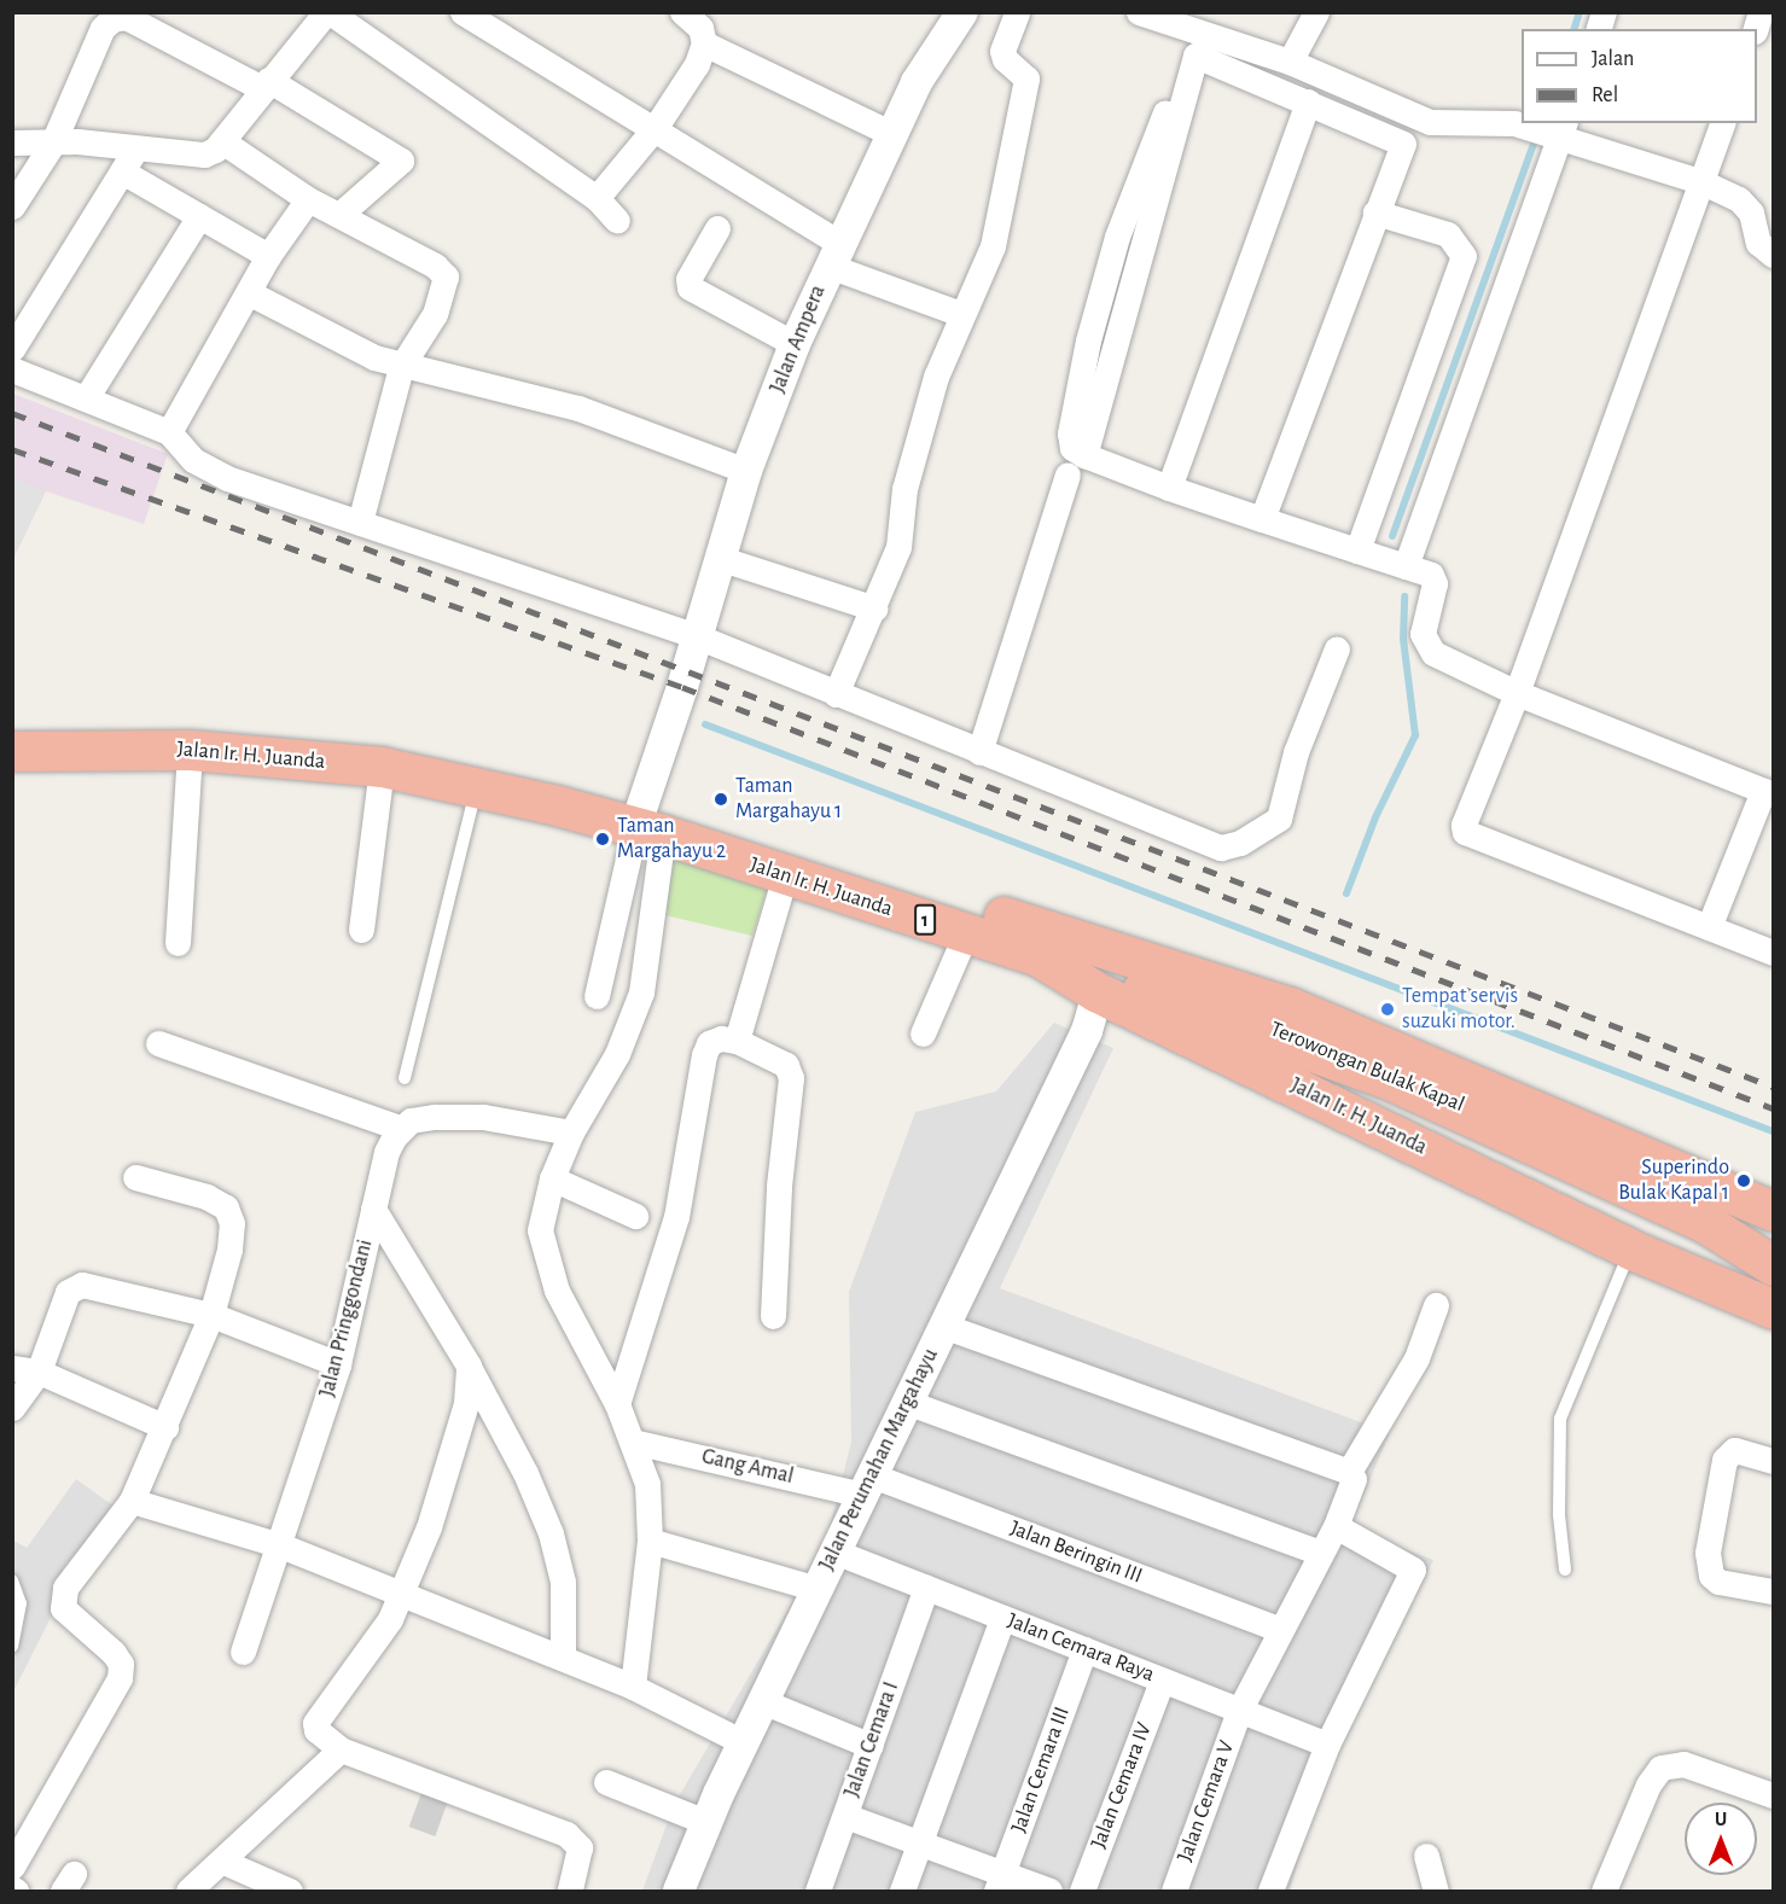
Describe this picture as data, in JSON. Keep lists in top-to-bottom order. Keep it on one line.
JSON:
{"streets":{"highway":["Jalan Ir. H. Juanda","1","Terowongan Bulak Kapal"],"street":["Jalan Ampera","Jalan Pringgondani","Jalan Perumahan Margahayu","Gang Amal","Jalan Beringin III","Jalan Cemara Raya","Jalan Cemara I","Jalan Cemara III","Jalan Cemara IV","Jalan Cemara V"]},"crossings":[["Jalan Ampera","Jalan Ir. H. Juanda"],["Jalan Ir. H. Juanda","Terowongan Bulak Kapal"],["Jalan Ir. H. Juanda","Jalan Perumahan Margahayu"],["Jalan Perumahan Margahayu","Gang Amal"],["Jalan Perumahan Margahayu","Jalan Beringin III"],["Jalan Perumahan Margahayu","Jalan Cemara Raya"],["Gang Amal","Jalan Beringin III"],["Jalan Beringin III","Jalan Cemara V"],["Jalan Cemara Raya","Jalan Cemara I"],["Jalan Cemara Raya","Jalan Cemara III"],["Jalan Cemara Raya","Jalan Cemara IV"],["Jalan Cemara Raya","Jalan Cemara V"]],"places":["Taman Margahayu 1","Taman Margahayu 2","Tempat servis suzuki motor.","Superindo Bulak Kapal 1"],"legend":["Jalan","Rel"],"north":"top"}
